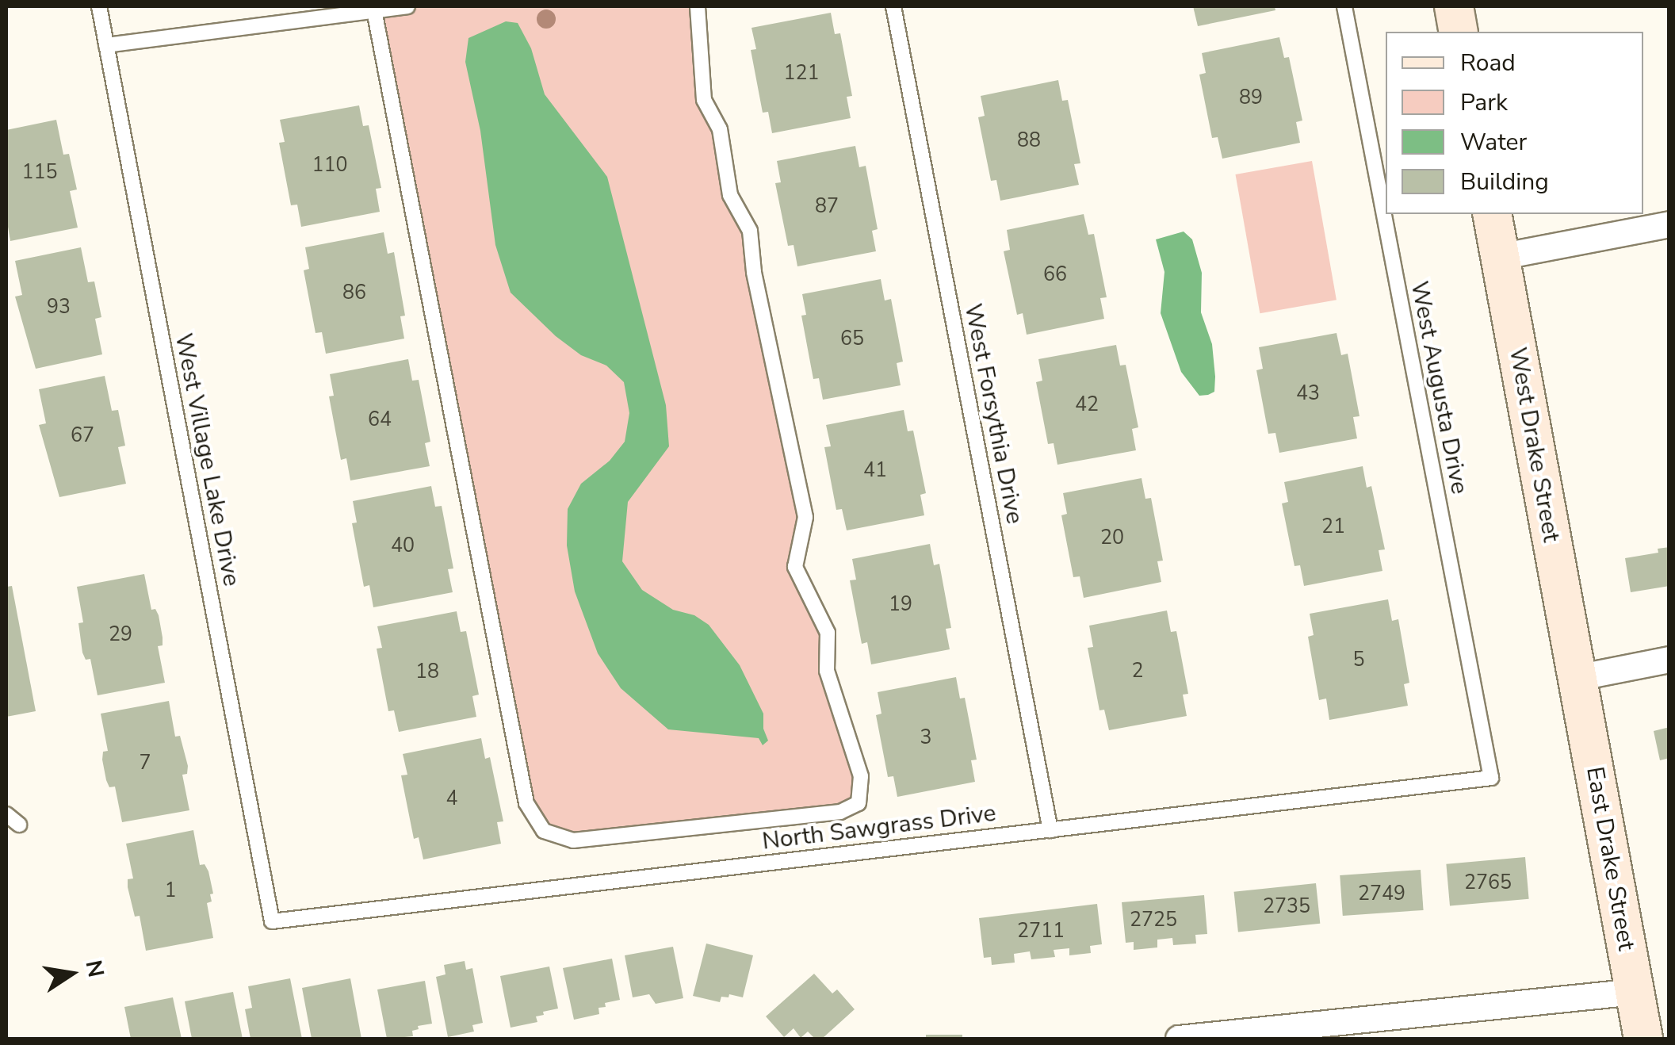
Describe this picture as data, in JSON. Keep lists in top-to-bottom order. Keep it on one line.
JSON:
{"streets":{"street":["West Drake Street","East Drake Street"],"lane":["West Augusta Drive","West Forsythia Drive","West Village Lake Drive","North Sawgrass Drive"]},"crossings":[["West Augusta Drive","North Sawgrass Drive"],["West Forsythia Drive","North Sawgrass Drive"],["West Drake Street","East Drake Street"],["West Village Lake Drive","North Sawgrass Drive"]],"house_numbers":["121","89","88","110","115","87","66","86","93","65","43","42","64","67","41","21","20","40","19","29","5","2","18","3","7","4","2765","1","2749","2735","2725","2711"],"legend":["Road","Park","Water","Building"],"north":"right"}
